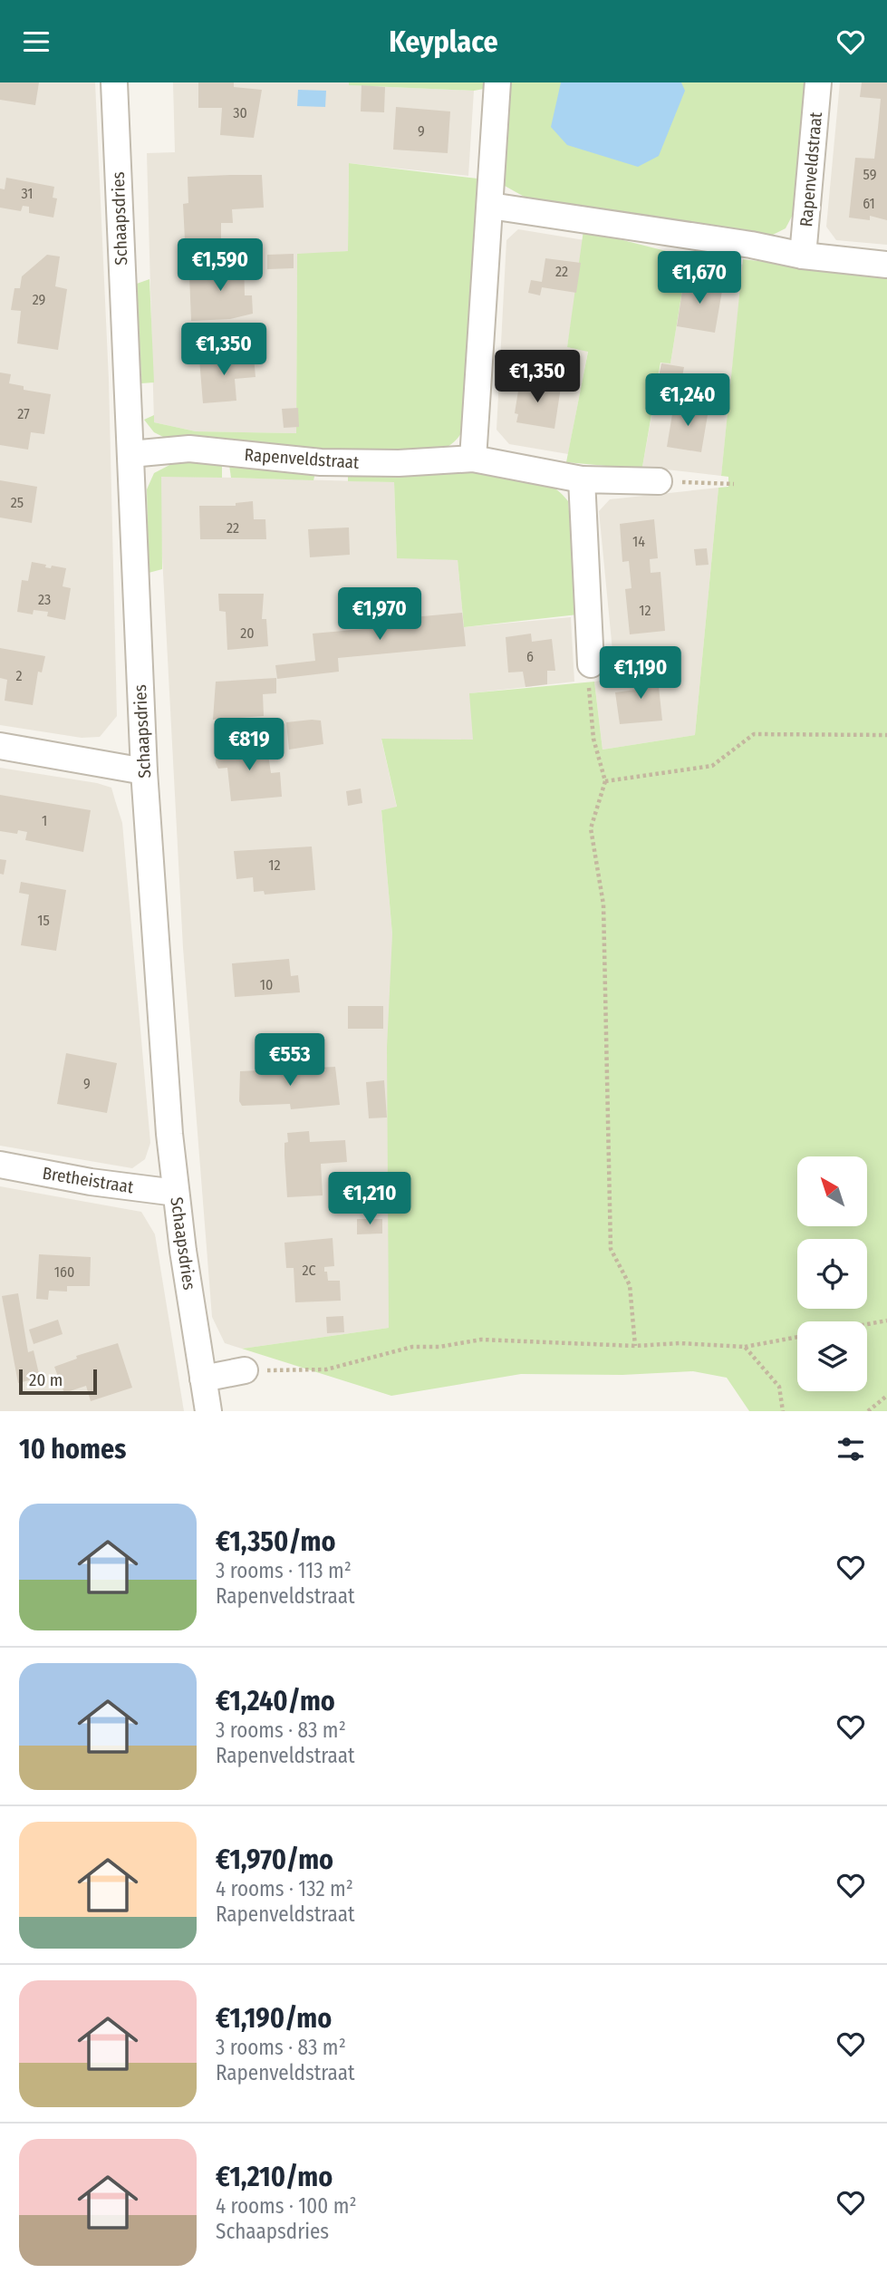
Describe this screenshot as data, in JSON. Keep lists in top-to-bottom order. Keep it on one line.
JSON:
{"streets":{"street":["Rapenveldstraat","Schaapsdries","Bretheistraat"]},"crossings":[["Rapenveldstraat","Schaapsdries"],["Schaapsdries","Bretheistraat"]],"house_numbers":["30","9","59","31","61","22","29","27","25","22","14","23","12","20","6","2","1","12","15","10","9","2C","160"],"scale_bar":"20 m","north":"top left","page":{"header":"Keyplace","price":["€1,590","€1,670","€1,350","€1,350","€1,240","€1,970","€1,190","€819","€553","€1,210"],"scale":"20 m","heading":"10 homes","list":[{"name":"€1,350/mo","note":"3 rooms · 113 m² · Rapenveldstraat"},{"name":"€1,240/mo","note":"3 rooms · 83 m² · Rapenveldstraat"},{"name":"€1,970/mo","note":"4 rooms · 132 m² · Rapenveldstraat"},{"name":"€1,190/mo","note":"3 rooms · 83 m² · Rapenveldstraat"},{"name":"€1,210/mo","note":"4 rooms · 100 m² · Schaapsdries"}]}}
